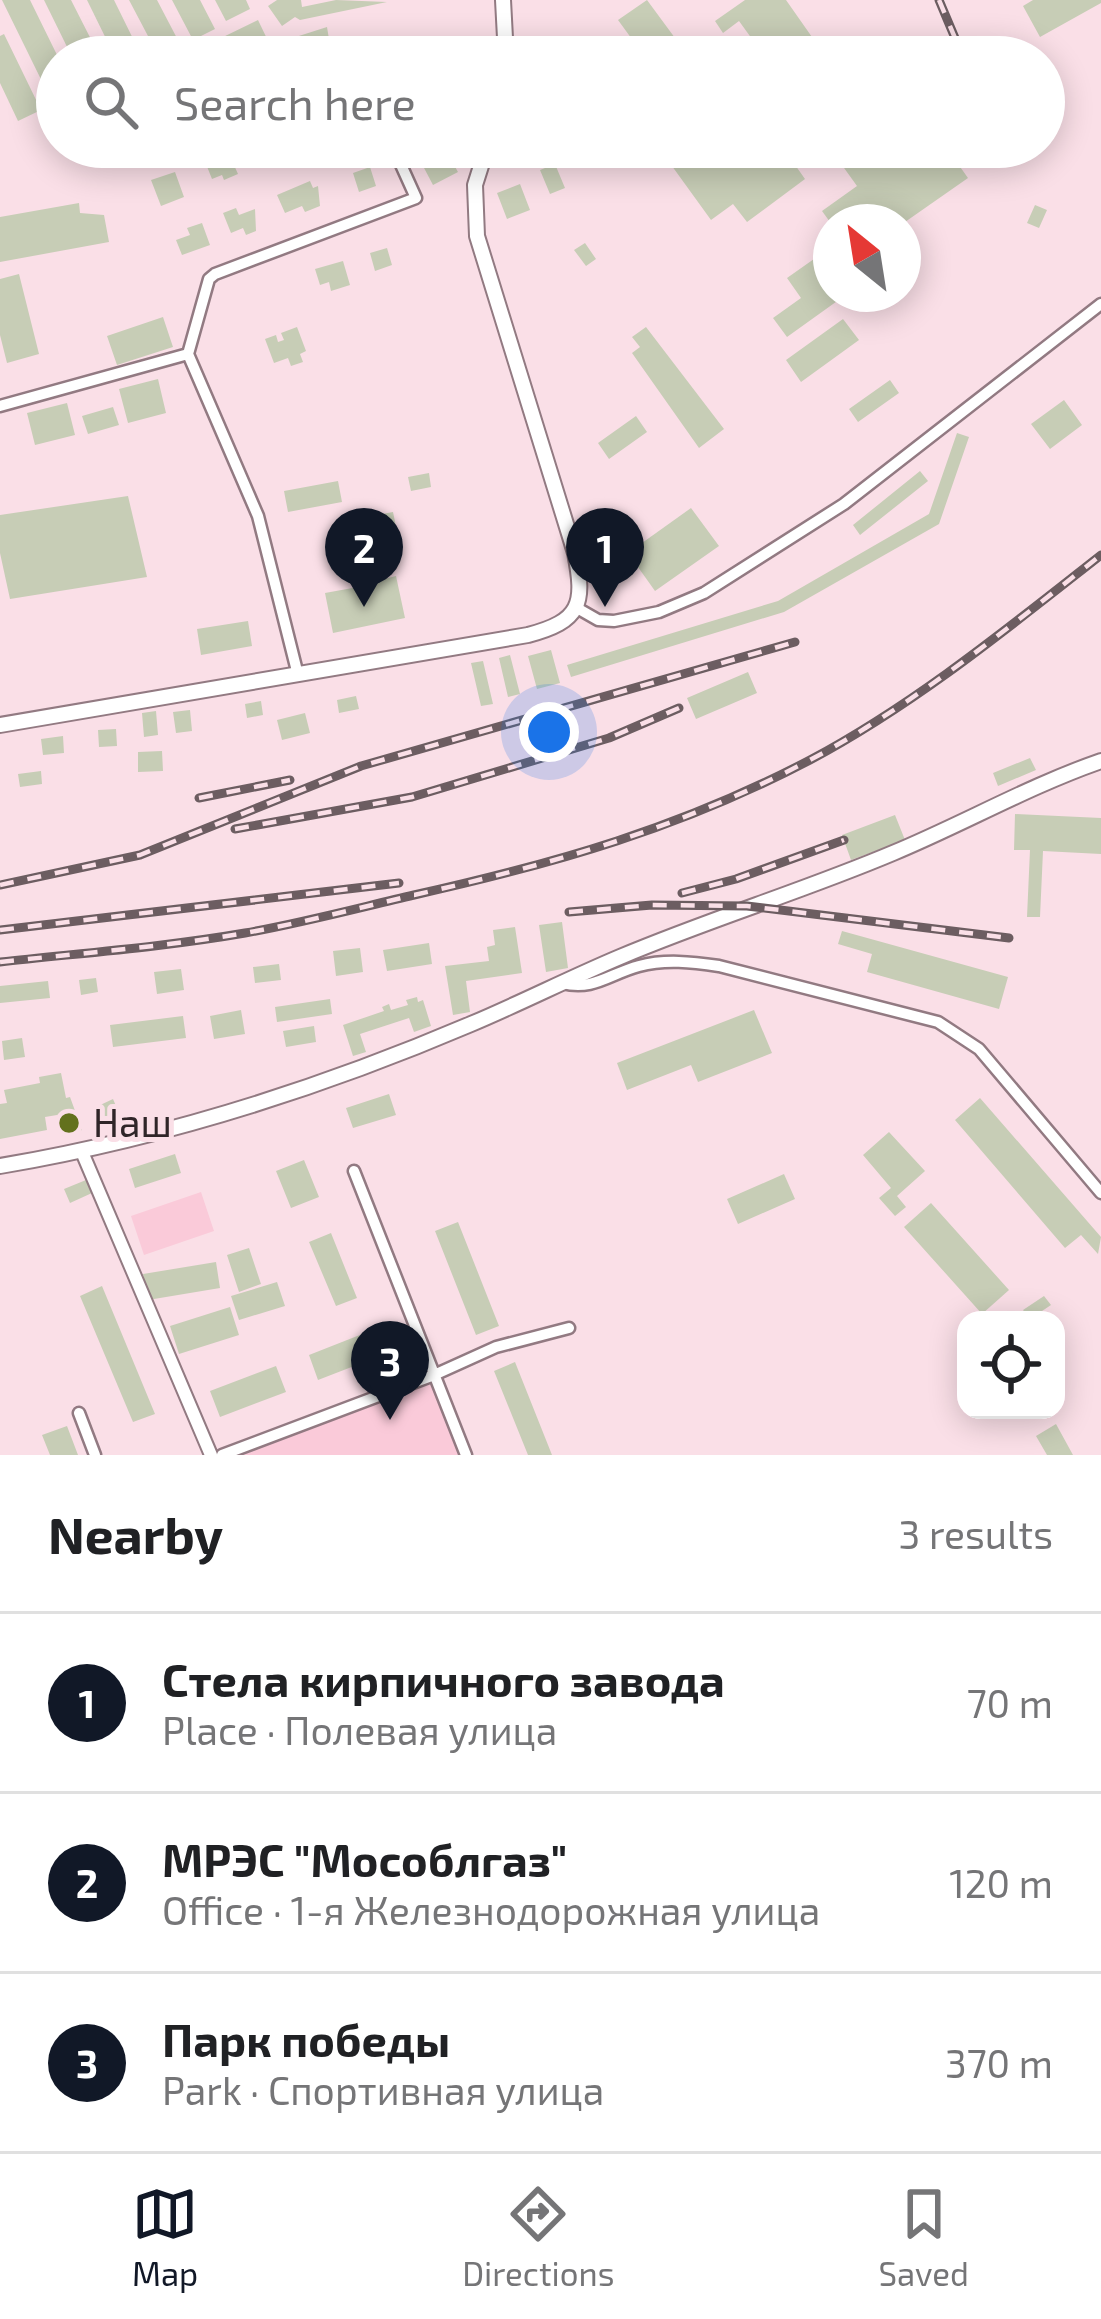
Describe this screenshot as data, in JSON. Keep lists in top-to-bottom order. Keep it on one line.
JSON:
{"places":["Наш"],"north":"top left","page":{"search":"Search here","pins":["1","2","3"],"heading":["Nearby","3 results"],"list":[{"mark":"1","name":"Стела кирпичного завода","note":"Place · Полевая улица","value":"70 m"},{"mark":"2","name":"МРЭС \"Мособлгаз\"","note":"Office · 1-я Железнодорожная улица","value":"120 m"},{"mark":"3","name":"Парк победы","note":"Park · Спортивная улица","value":"370 m"}],"nav":["Map","Directions","Saved"]}}
